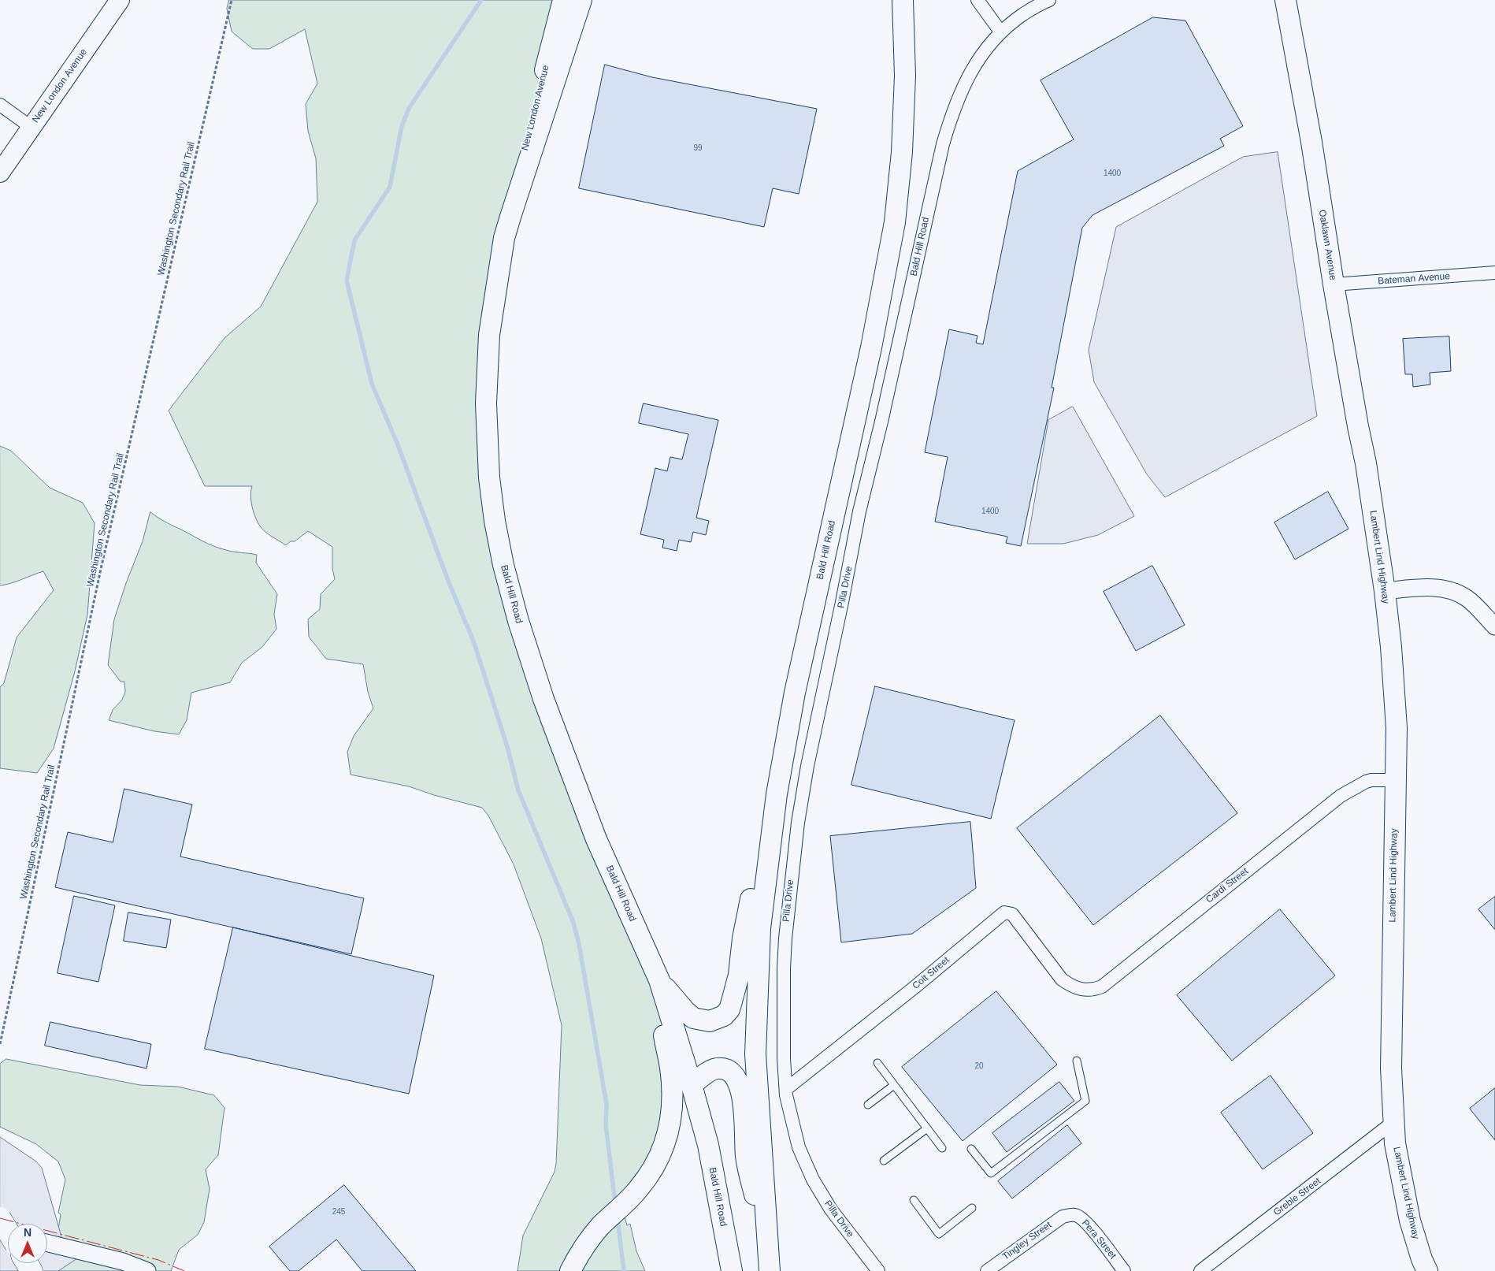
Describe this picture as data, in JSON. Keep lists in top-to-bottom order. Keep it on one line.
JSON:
{"streets":{"main road":["New London Avenue","Oaklawn Avenue","Bald Hill Road","Lambert Lind Highway"],"street":["Bateman Avenue","Pilla Drive","Cardi Street","Colt Street","Greble Street","Pera Street","Tingley Street"],"path":["Washington Secondary Rail Trail"]},"crossings":[["New London Avenue","Bald Hill Road"],["Oaklawn Avenue","Bateman Avenue"],["Oaklawn Avenue","Lambert Lind Highway"],["Bald Hill Road","Pilla Drive"],["Lambert Lind Highway","Cardi Street"],["Lambert Lind Highway","Greble Street"],["Pilla Drive","Colt Street"],["Cardi Street","Colt Street"],["Pera Street","Tingley Street"]],"house_numbers":["99","1400","1400","20","245"],"north":"top"}
